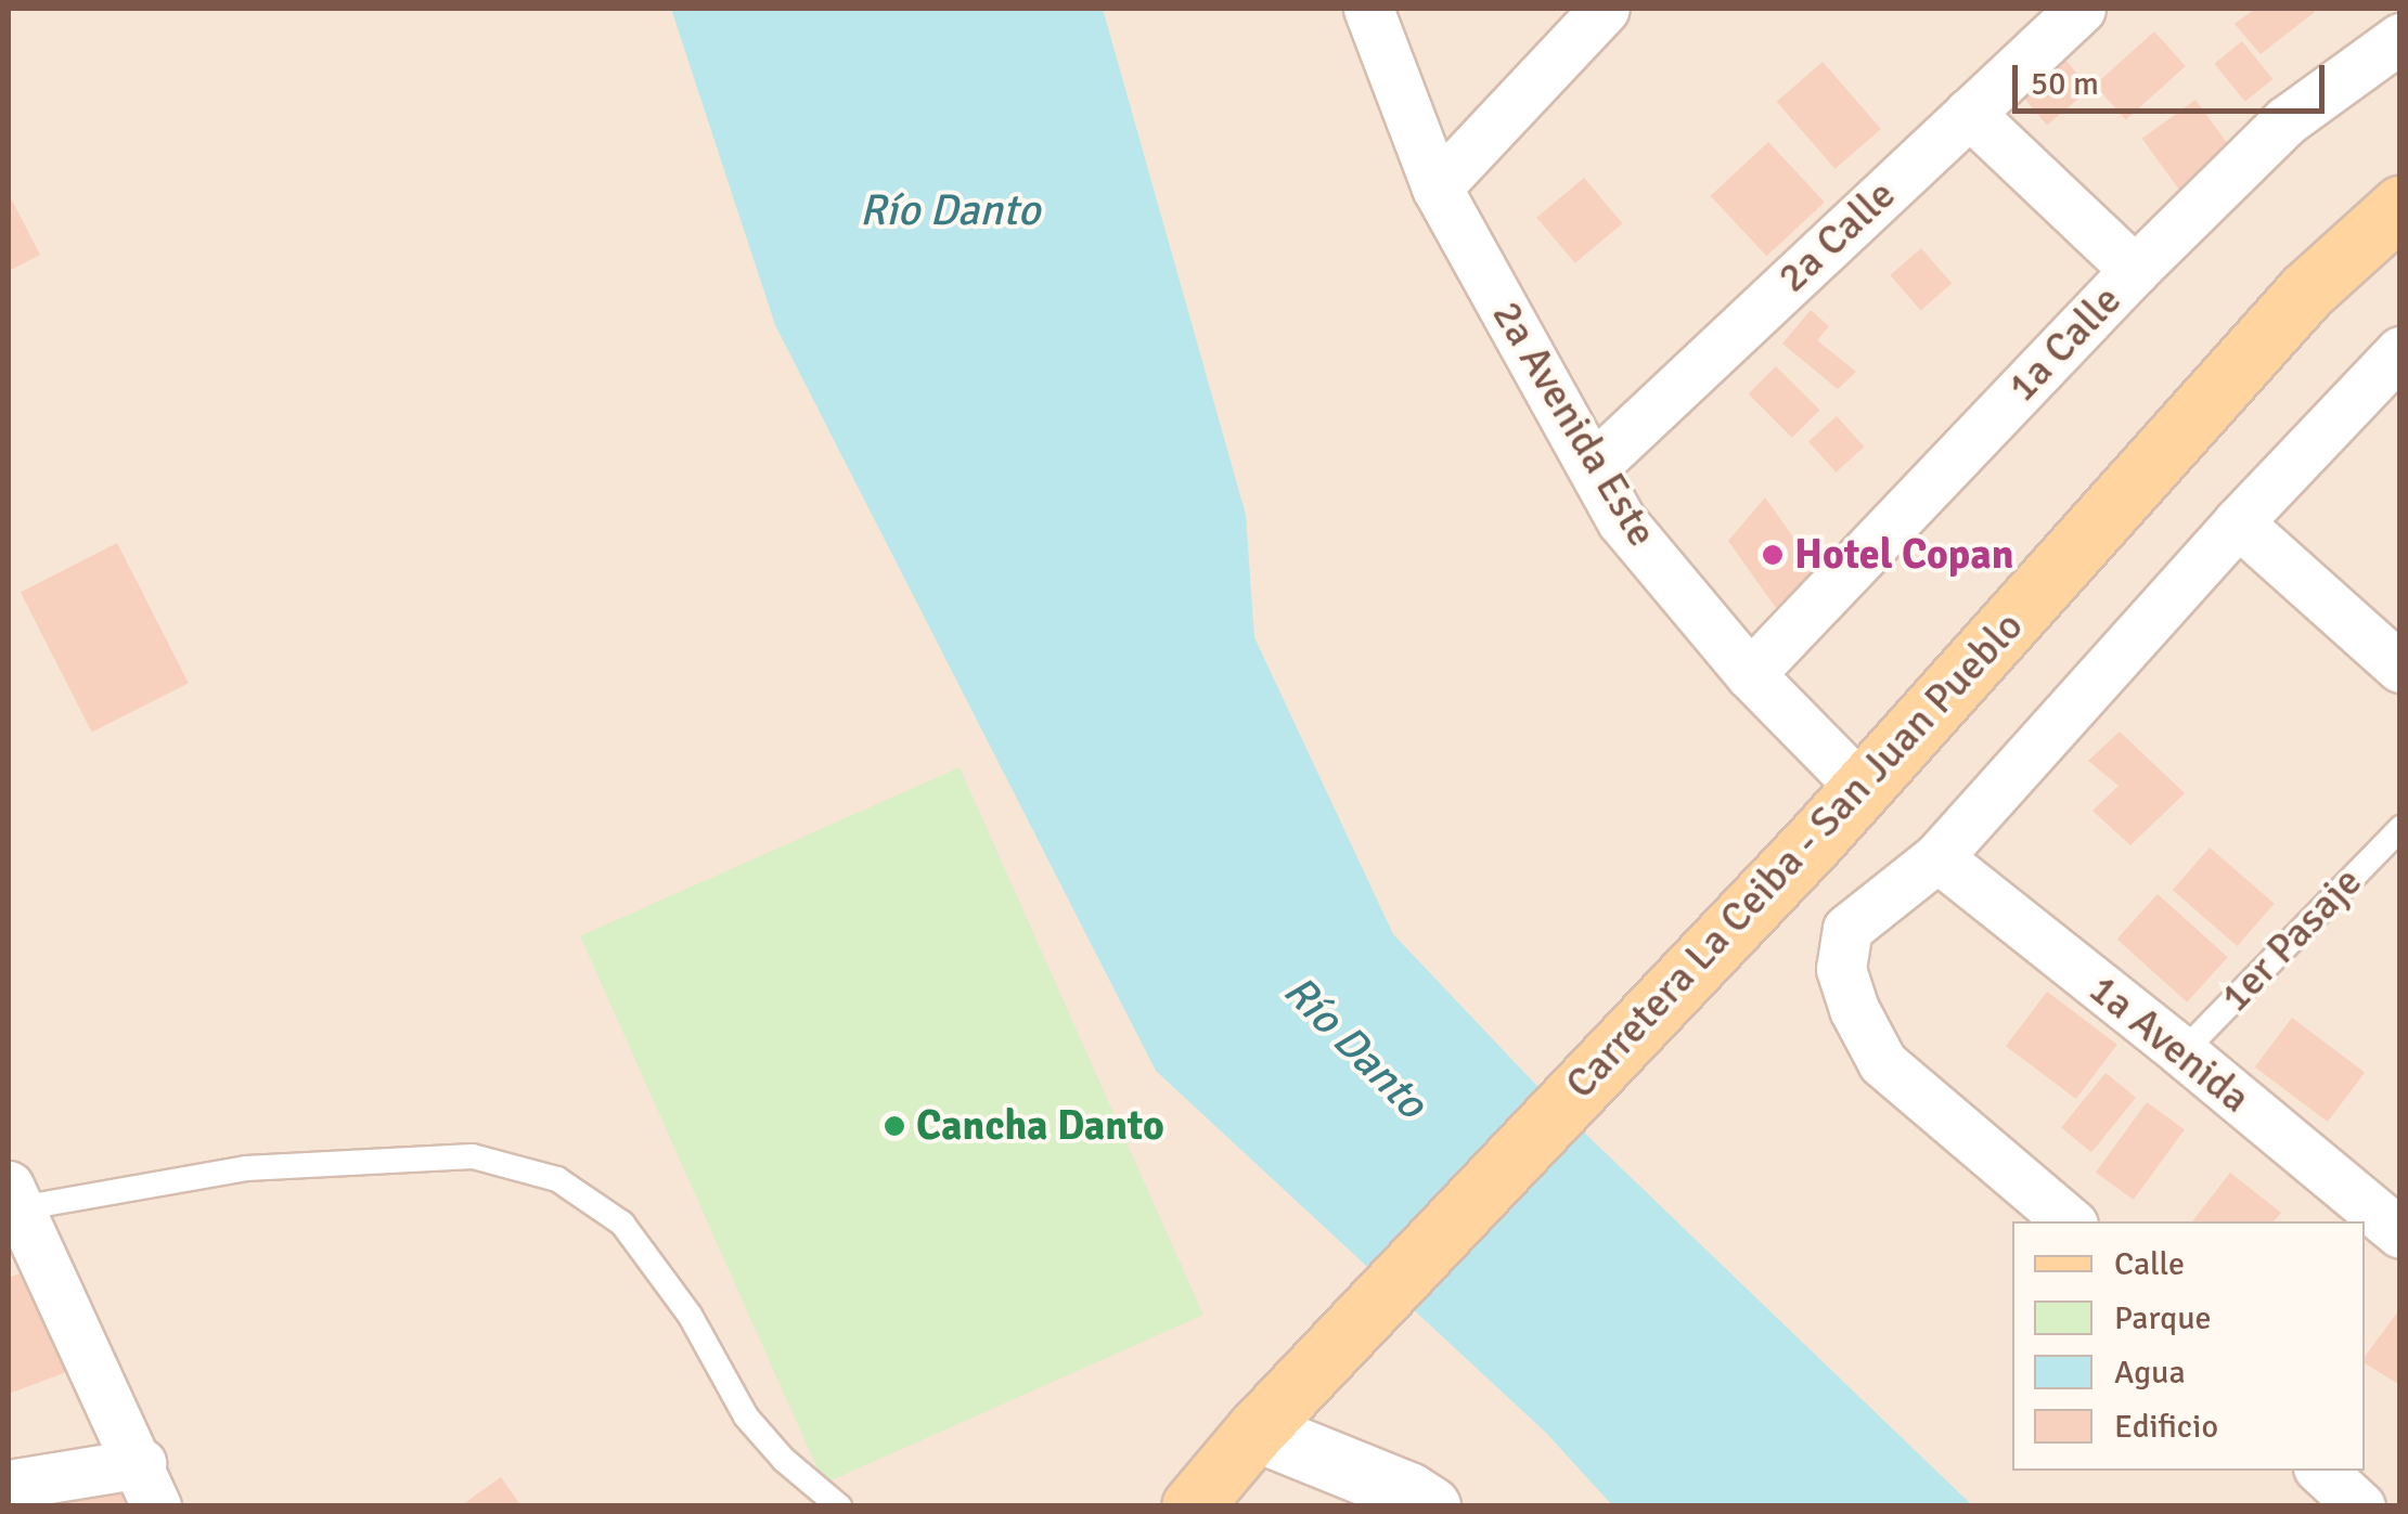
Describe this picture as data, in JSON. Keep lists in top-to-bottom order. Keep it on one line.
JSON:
{"streets":{"main road":["Carretera La Ceiba - San Juan Pueblo"],"street":["2a Calle","1a Calle","2a Avenida Este","1a Avenida"],"lane":["1er Pasaje"]},"crossings":[["2a Calle","2a Avenida Este"],["1a Calle","2a Avenida Este"],["2a Avenida Este","Carretera La Ceiba - San Juan Pueblo"],["1er Pasaje","1a Avenida"]],"water":["Río Danto"],"places":["Hotel Copan","Cancha Danto"],"legend":["Calle","Parque","Agua","Edificio"],"scale_bar":"50 m"}
